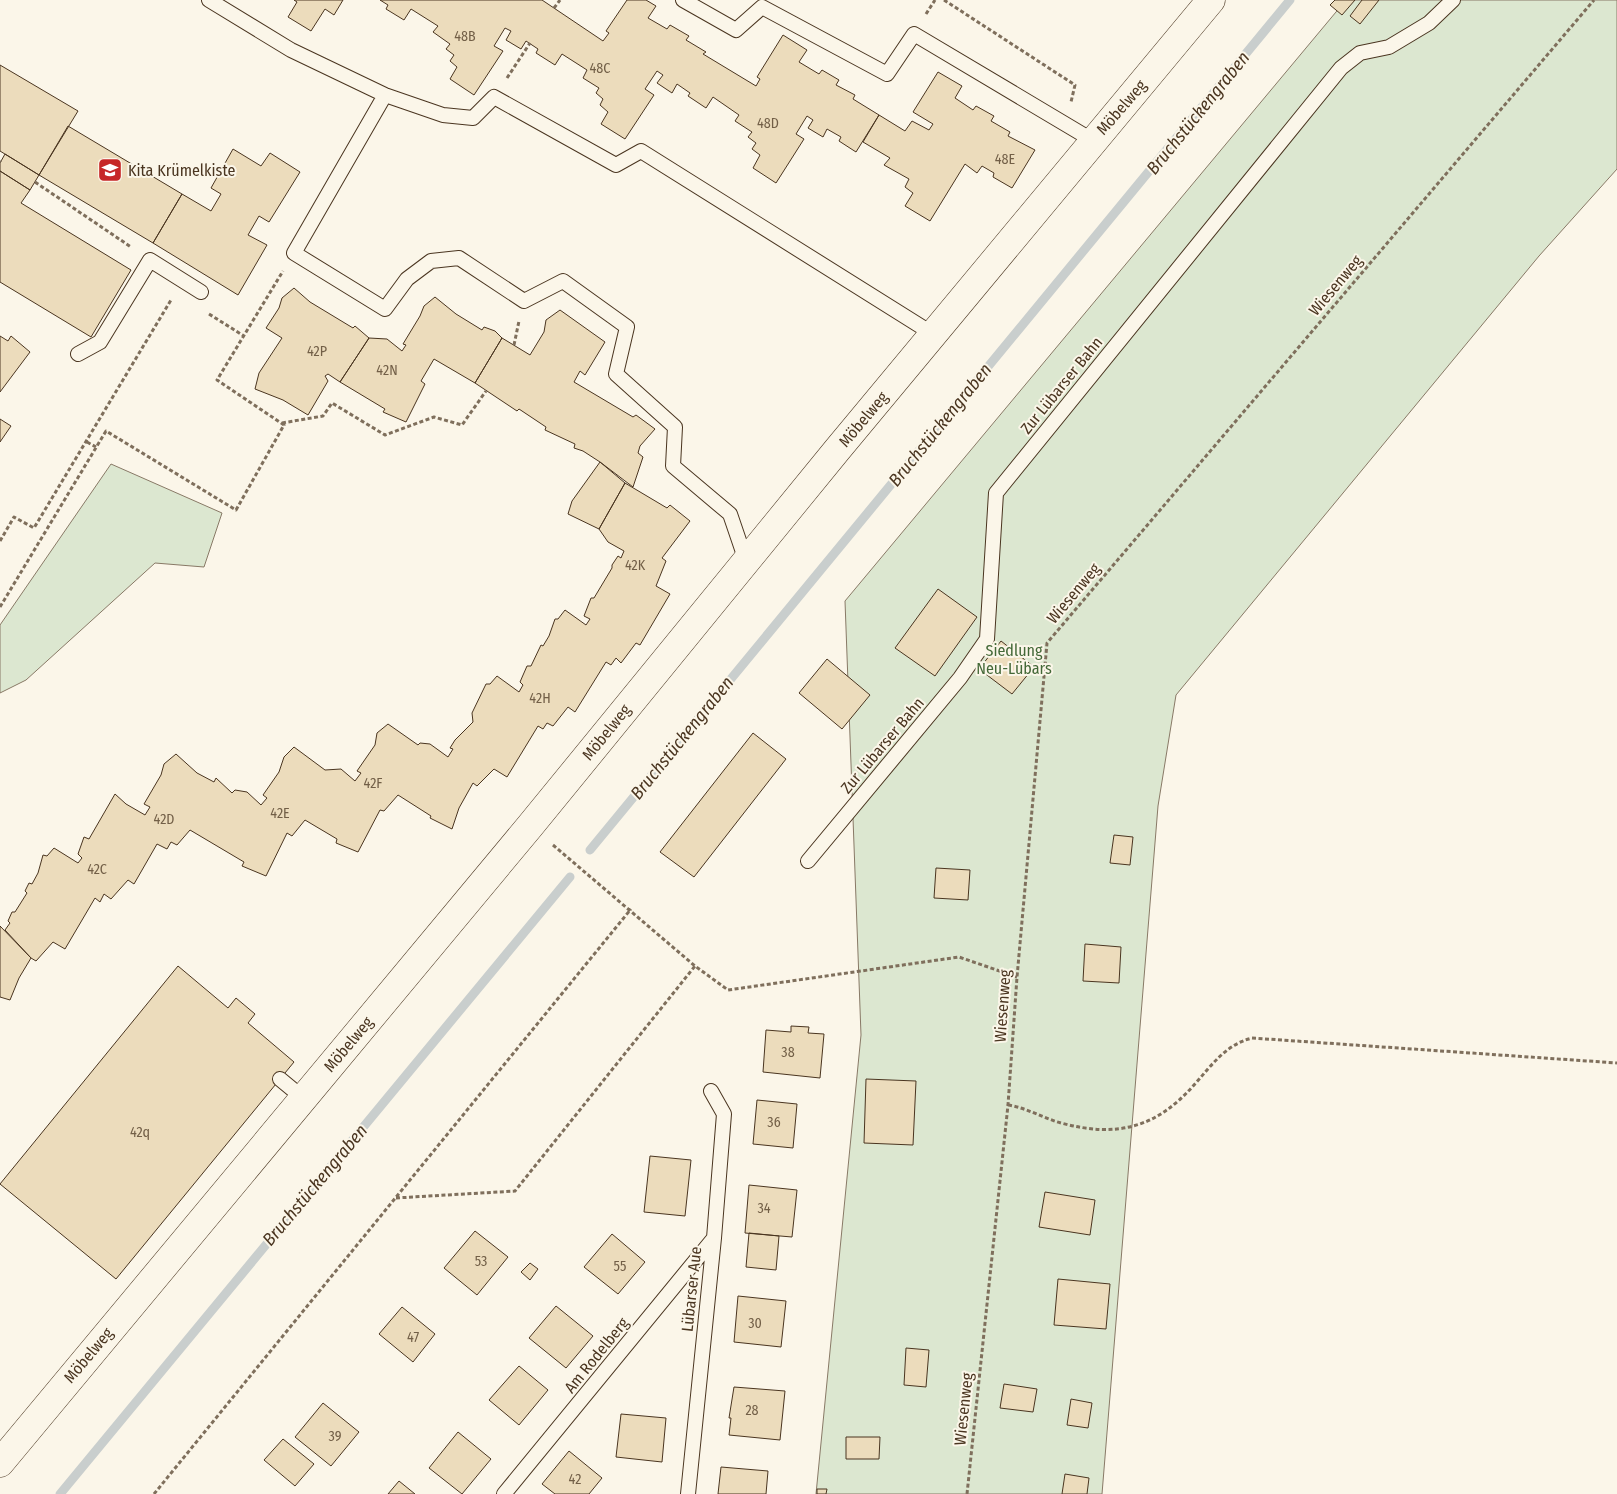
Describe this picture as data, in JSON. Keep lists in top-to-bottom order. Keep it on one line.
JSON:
{"streets":{"street":["Möbelweg"],"lane":["Zur Lübarser Bahn","Lübarser Aue","Am Rodelberg"],"path":["Wiesenweg"]},"crossings":[["Lübarser Aue","Am Rodelberg"]],"water":["Bruchstückengraben"],"parks":["Siedlung Neu-Lübars"],"places":{"school or university":["Kita Krümelkiste"]},"house_numbers":["48B","48C","48D","48E","42P","42N","42K","42H","42F","42E","42D","42C","38","36","42q","34","53","55","30","47","28","39","42"]}
